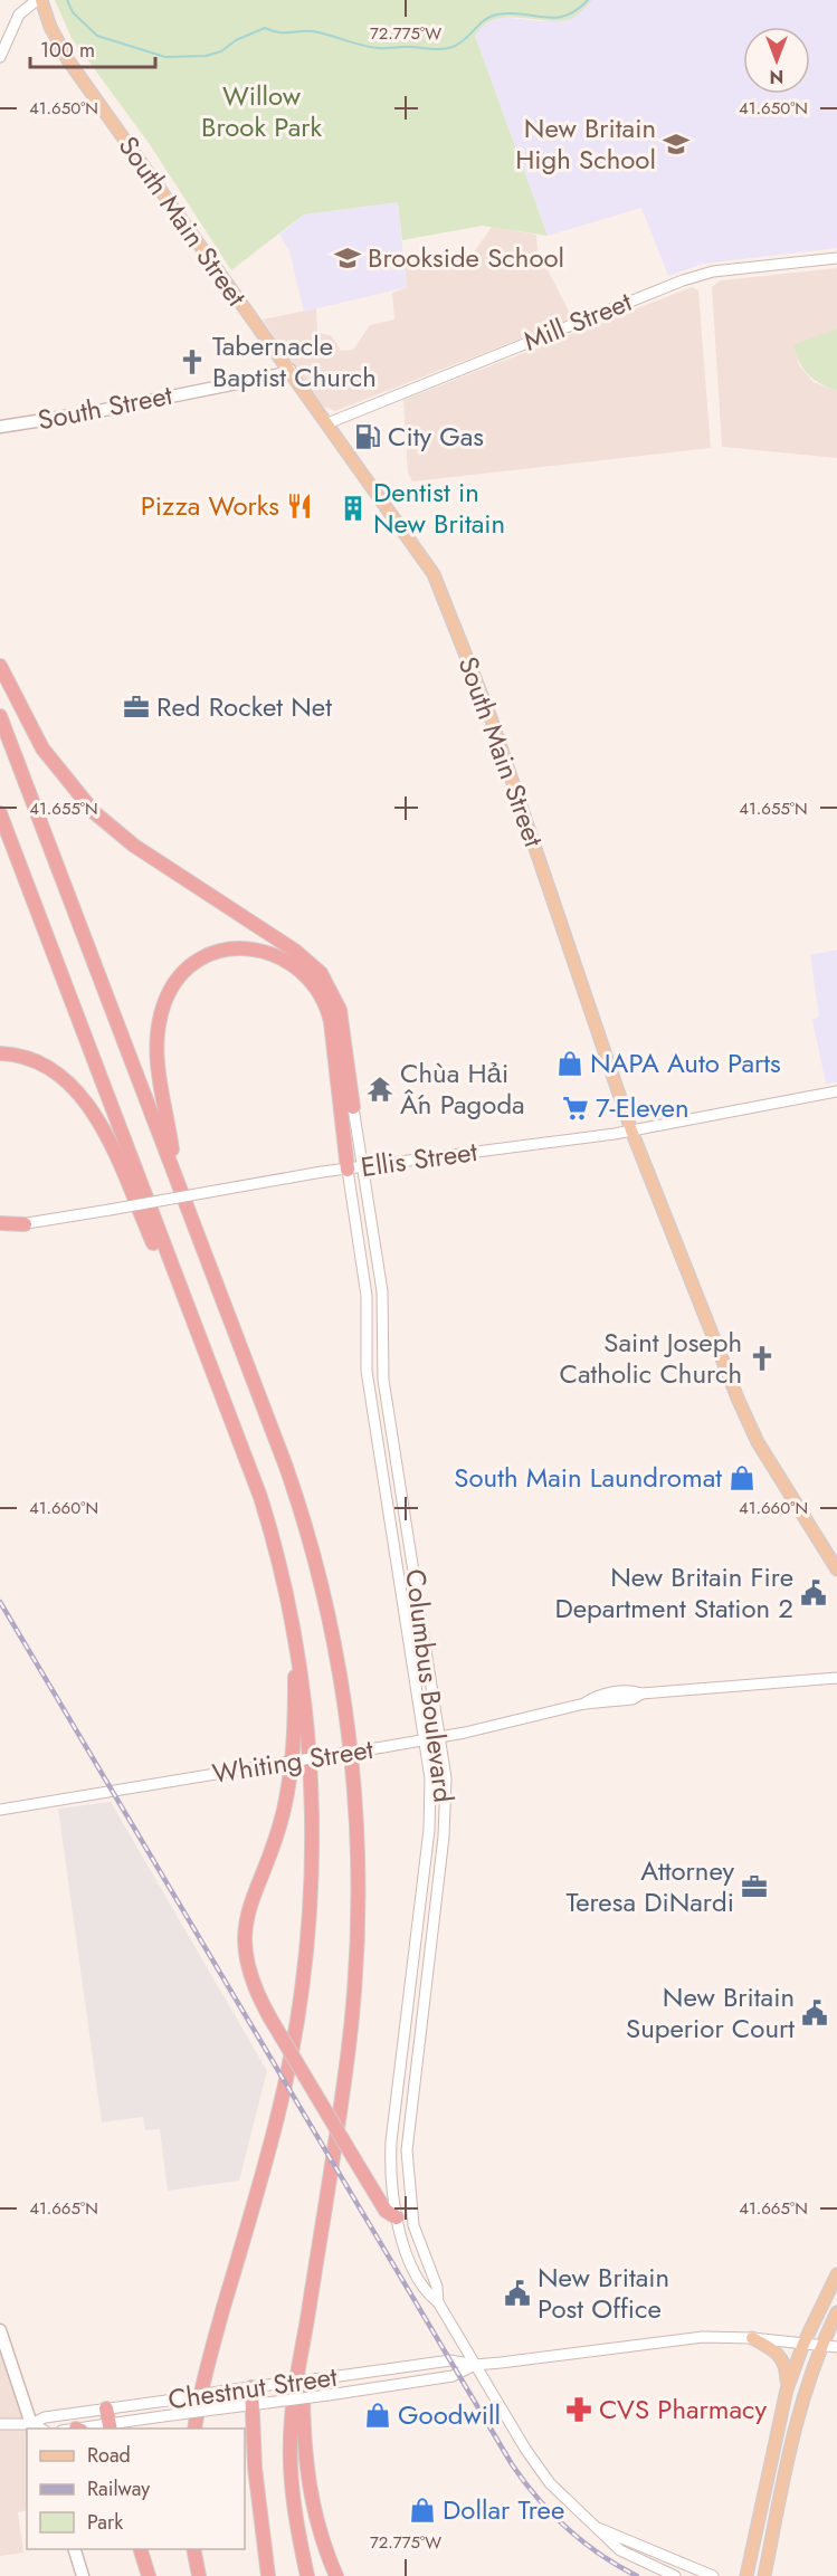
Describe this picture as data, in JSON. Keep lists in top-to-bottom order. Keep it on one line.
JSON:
{"streets":{"main road":["South Main Street","South Street"],"street":["Mill Street","Ellis Street","Columbus Boulevard","Whiting Street","Chestnut Street"]},"crossings":[["South Main Street","Mill Street"],["South Main Street","South Street"],["South Main Street","Ellis Street"],["Ellis Street","Columbus Boulevard"],["Columbus Boulevard","Whiting Street"],["Columbus Boulevard","Chestnut Street"]],"parks":["Willow Brook Park"],"places":{"school or university":["New Britain High School","Brookside School"],"church":["Tabernacle Baptist Church","Saint Joseph Catholic Church"],"fuel station":["City Gas"],"restaurant":["Pizza Works"],"building":["Dentist in New Britain"],"office":["Red Rocket Net","Attorney Teresa DiNardi"],"shop":["NAPA Auto Parts","South Main Laundromat","Goodwill","Dollar Tree"],"temple":["Chùa Hải Ấn Pagoda"],"supermarket":["7-Eleven"],"public building":["New Britain Fire Department Station 2","New Britain Superior Court","New Britain Post Office"],"pharmacy":["CVS Pharmacy"]},"legend":["Road","Railway","Park"],"scale_bar":"100 m","north":"bottom","coordinates":["72.775°W","41.650°N","41.655°N","41.660°N","41.665°N"]}
